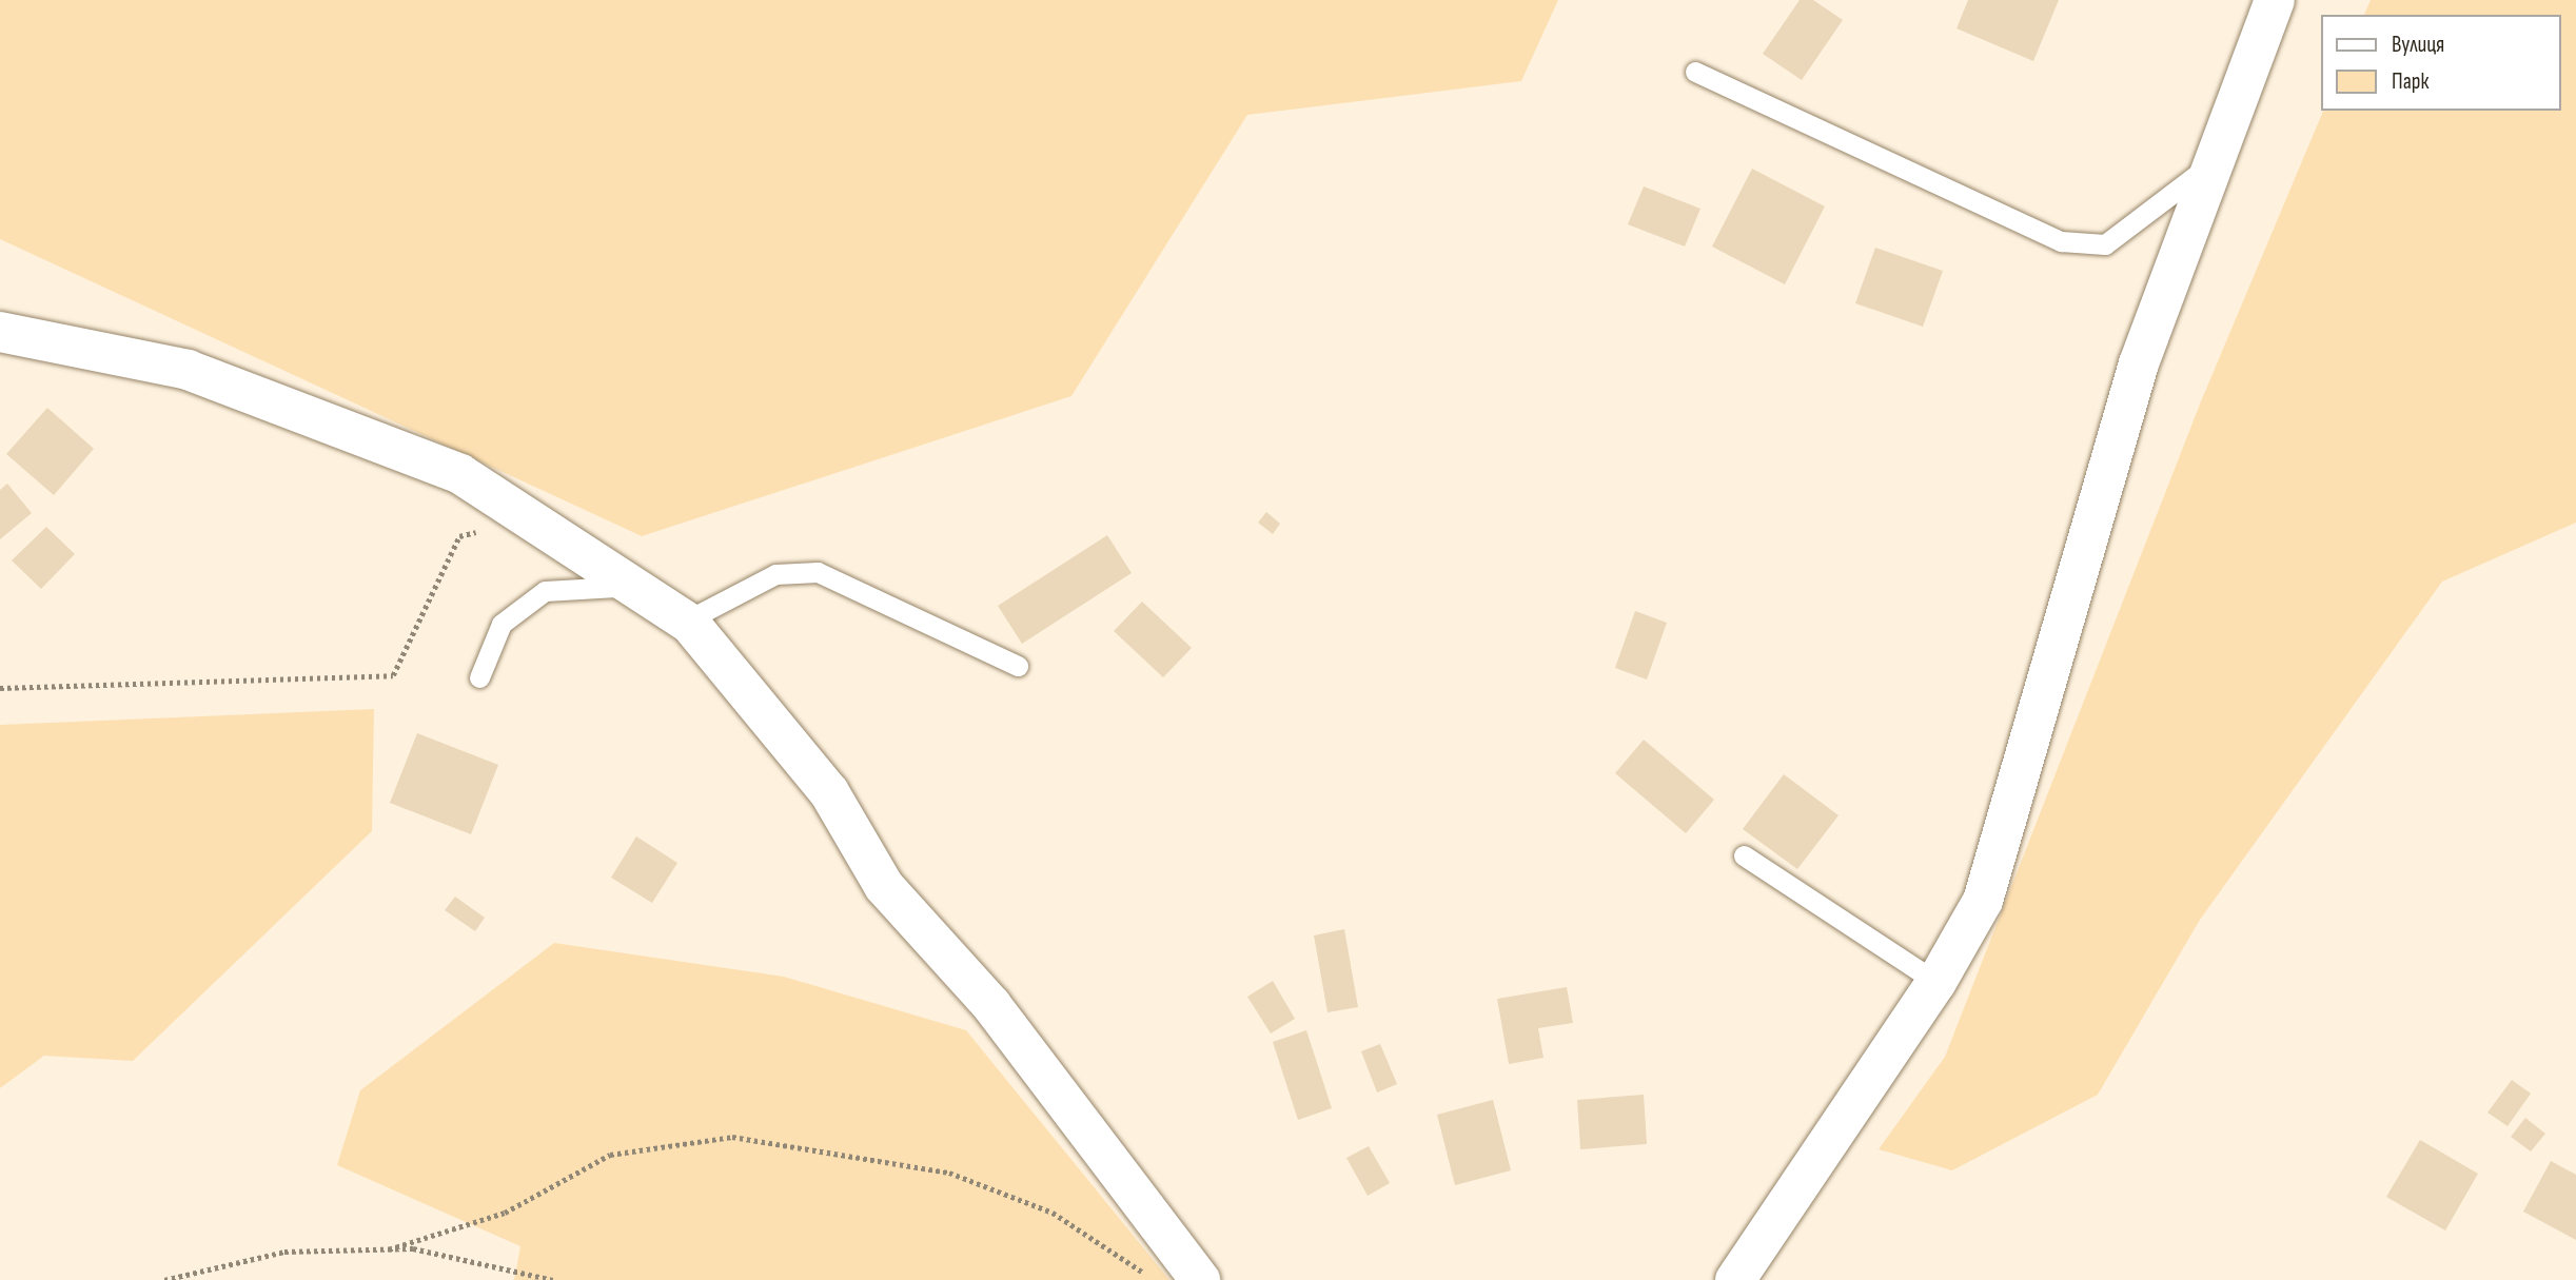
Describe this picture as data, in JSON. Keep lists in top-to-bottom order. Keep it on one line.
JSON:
{"legend":["Вулиця","Парк"]}
